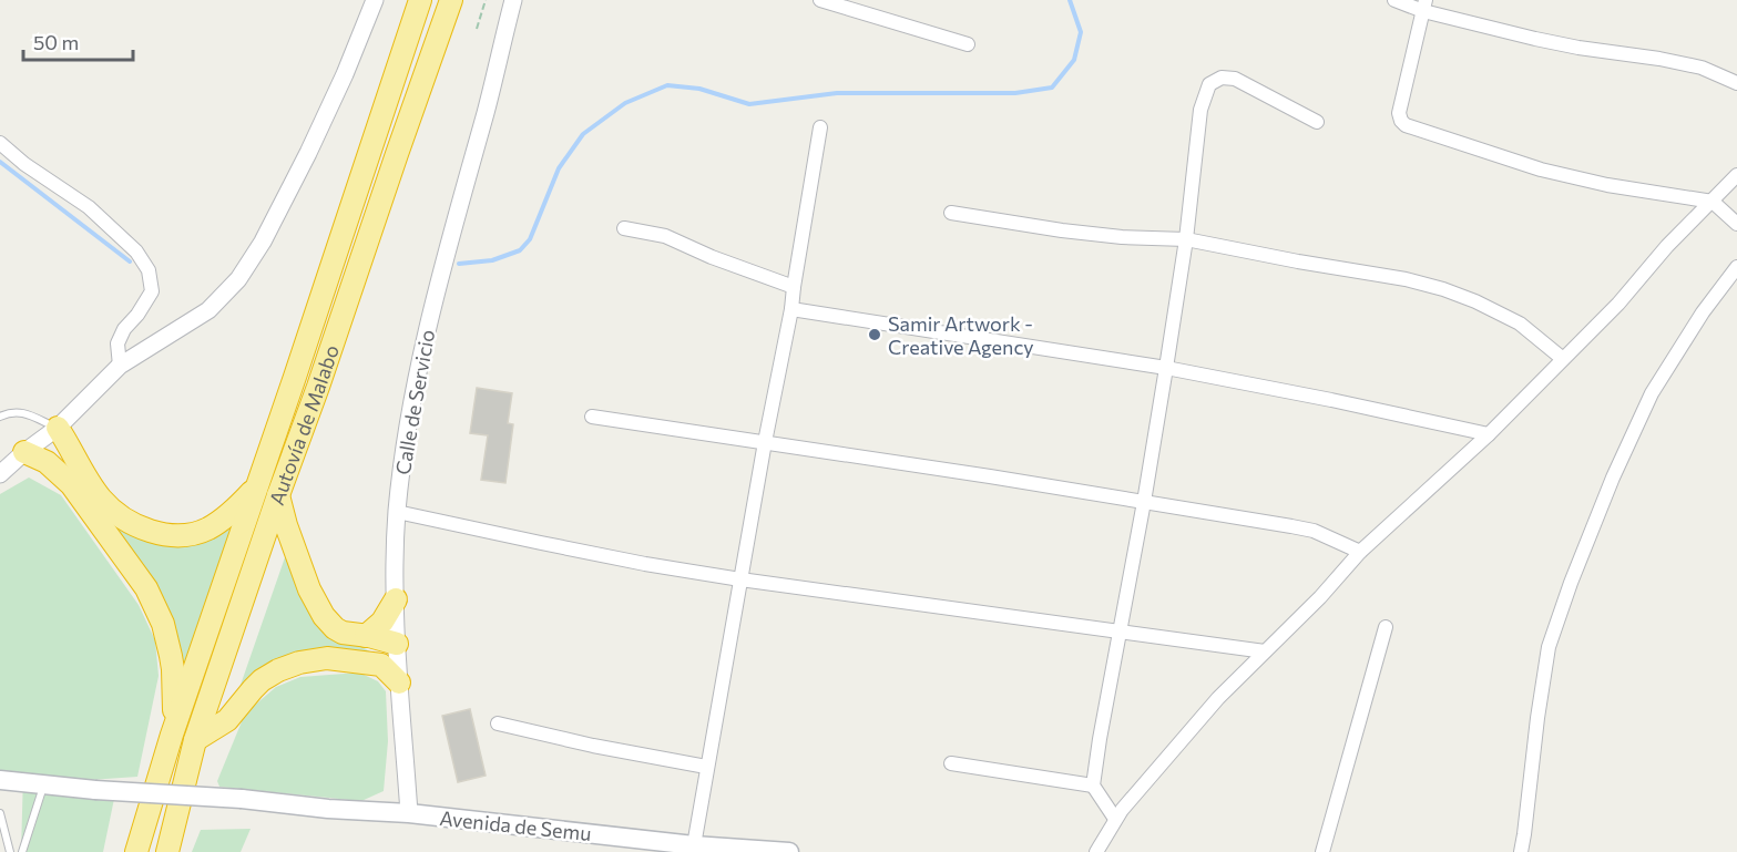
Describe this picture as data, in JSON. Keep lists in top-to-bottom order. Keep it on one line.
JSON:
{"streets":{"highway":["Autovía de Malabo"],"main road":["Avenida de Semu"],"street":["Calle de Servicio"]},"crossings":[["Calle de Servicio","Avenida de Semu"]],"places":["Samir Artwork - Creative Agency"],"scale_bar":"50 m"}
